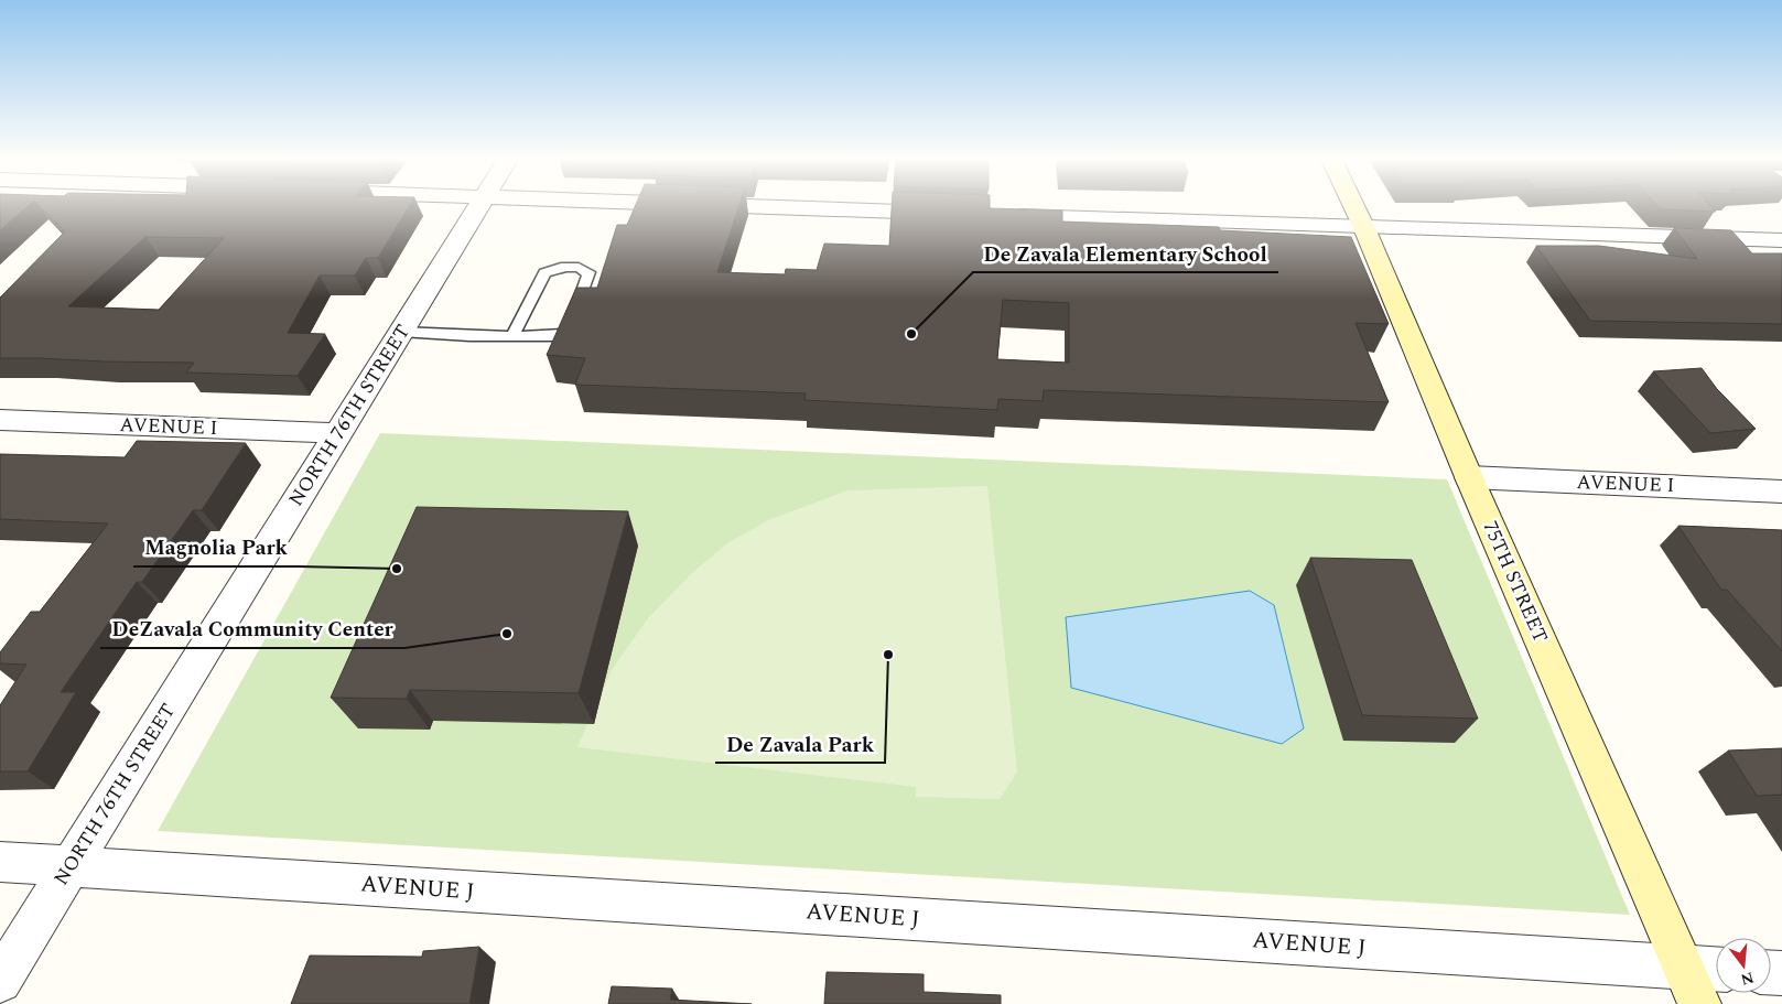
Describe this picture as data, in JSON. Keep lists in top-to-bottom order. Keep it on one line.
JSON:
{"streets":{"main road":["75TH STREET"],"street":["NORTH 76TH STREET","AVENUE I","AVENUE J"]},"crossings":[["NORTH 76TH STREET","AVENUE I"],["NORTH 76TH STREET","AVENUE J"],["AVENUE I","75TH STREET"],["75TH STREET","AVENUE J"]],"places":["De Zavala Elementary School","Magnolia Park","DeZavala Community Center","De Zavala Park"],"north":"bottom"}
